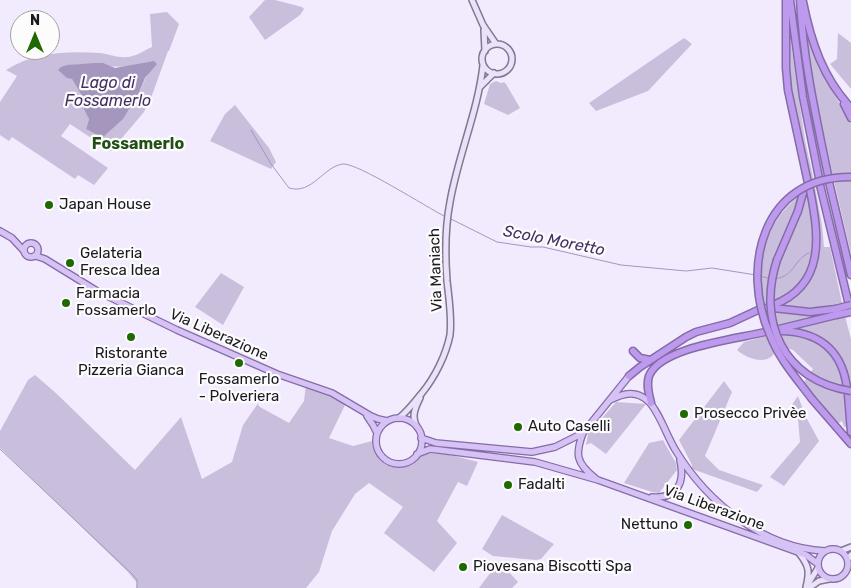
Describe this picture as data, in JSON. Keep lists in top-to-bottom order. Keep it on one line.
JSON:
{"streets":{"main road":["Via Maniach","Via Liberazione"]},"crossings":[["Via Maniach","Via Liberazione"]],"districts":["Fossamerlo"],"water":["Lago di Fossamerlo","Scolo Moretto"],"places":["Japan House","Gelateria Fresca Idea","Farmacia Fossamerlo","Ristorante Pizzeria Gianca","Fossamerlo - Polveriera","Prosecco Privèe","Auto Caselli","Fadalti","Nettuno","Piovesana Biscotti Spa"],"north":"top"}
